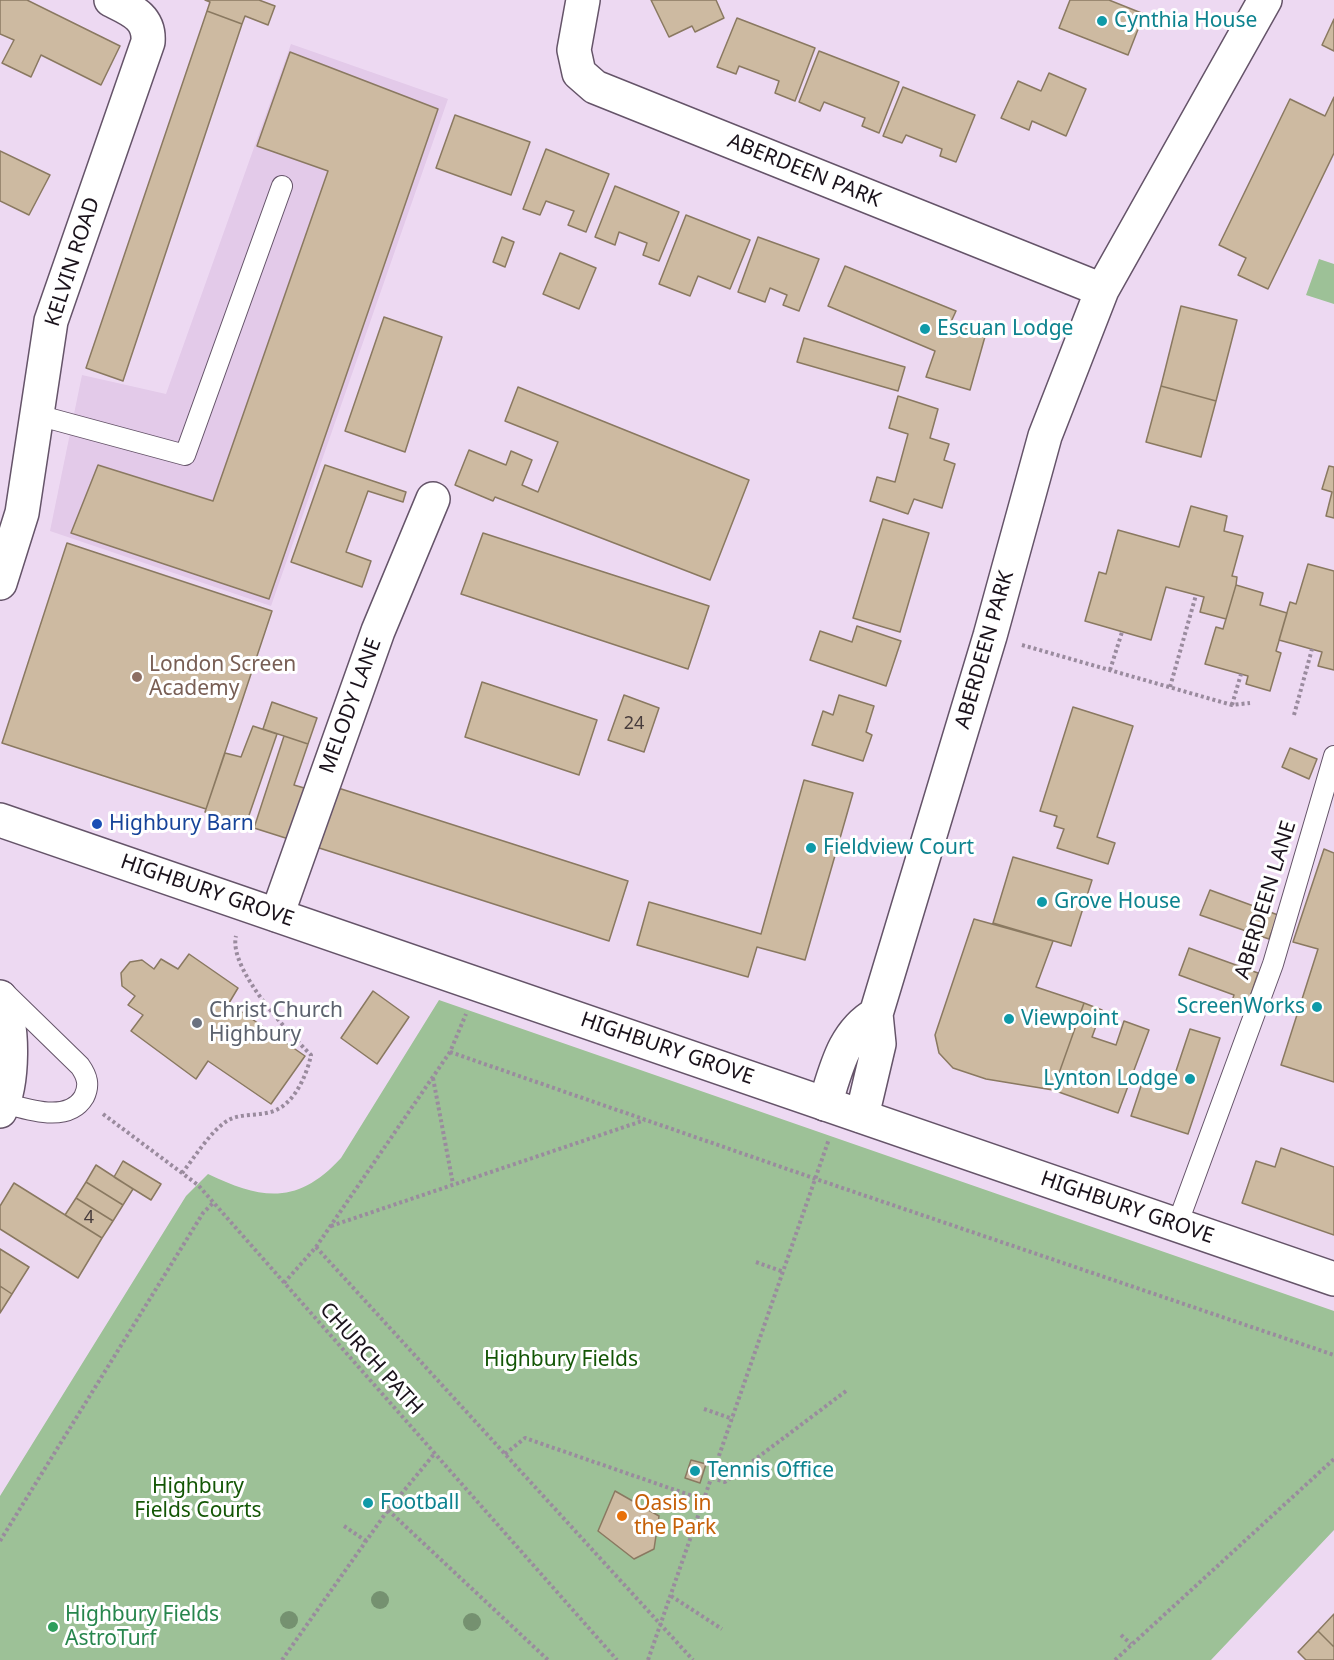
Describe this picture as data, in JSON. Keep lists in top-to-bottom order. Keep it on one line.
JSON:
{"streets":{"street":["ABERDEEN PARK","KELVIN ROAD","MELODY LANE","HIGHBURY GROVE"],"lane":["ABERDEEN LANE"],"path":["CHURCH PATH"]},"crossings":[["ABERDEEN PARK","HIGHBURY GROVE"],["MELODY LANE","HIGHBURY GROVE"],["HIGHBURY GROVE","ABERDEEN LANE"]],"parks":["Highbury Fields","Highbury Fields Courts"],"places":["Cynthia House","Escuan Lodge","London Screen Academy","Highbury Barn","Fieldview Court","Grove House","ScreenWorks","Viewpoint","Christ Church Highbury","Lynton Lodge","Tennis Office","Football","Oasis in the Park","Highbury Fields AstroTurf"],"house_numbers":["24","4"]}
